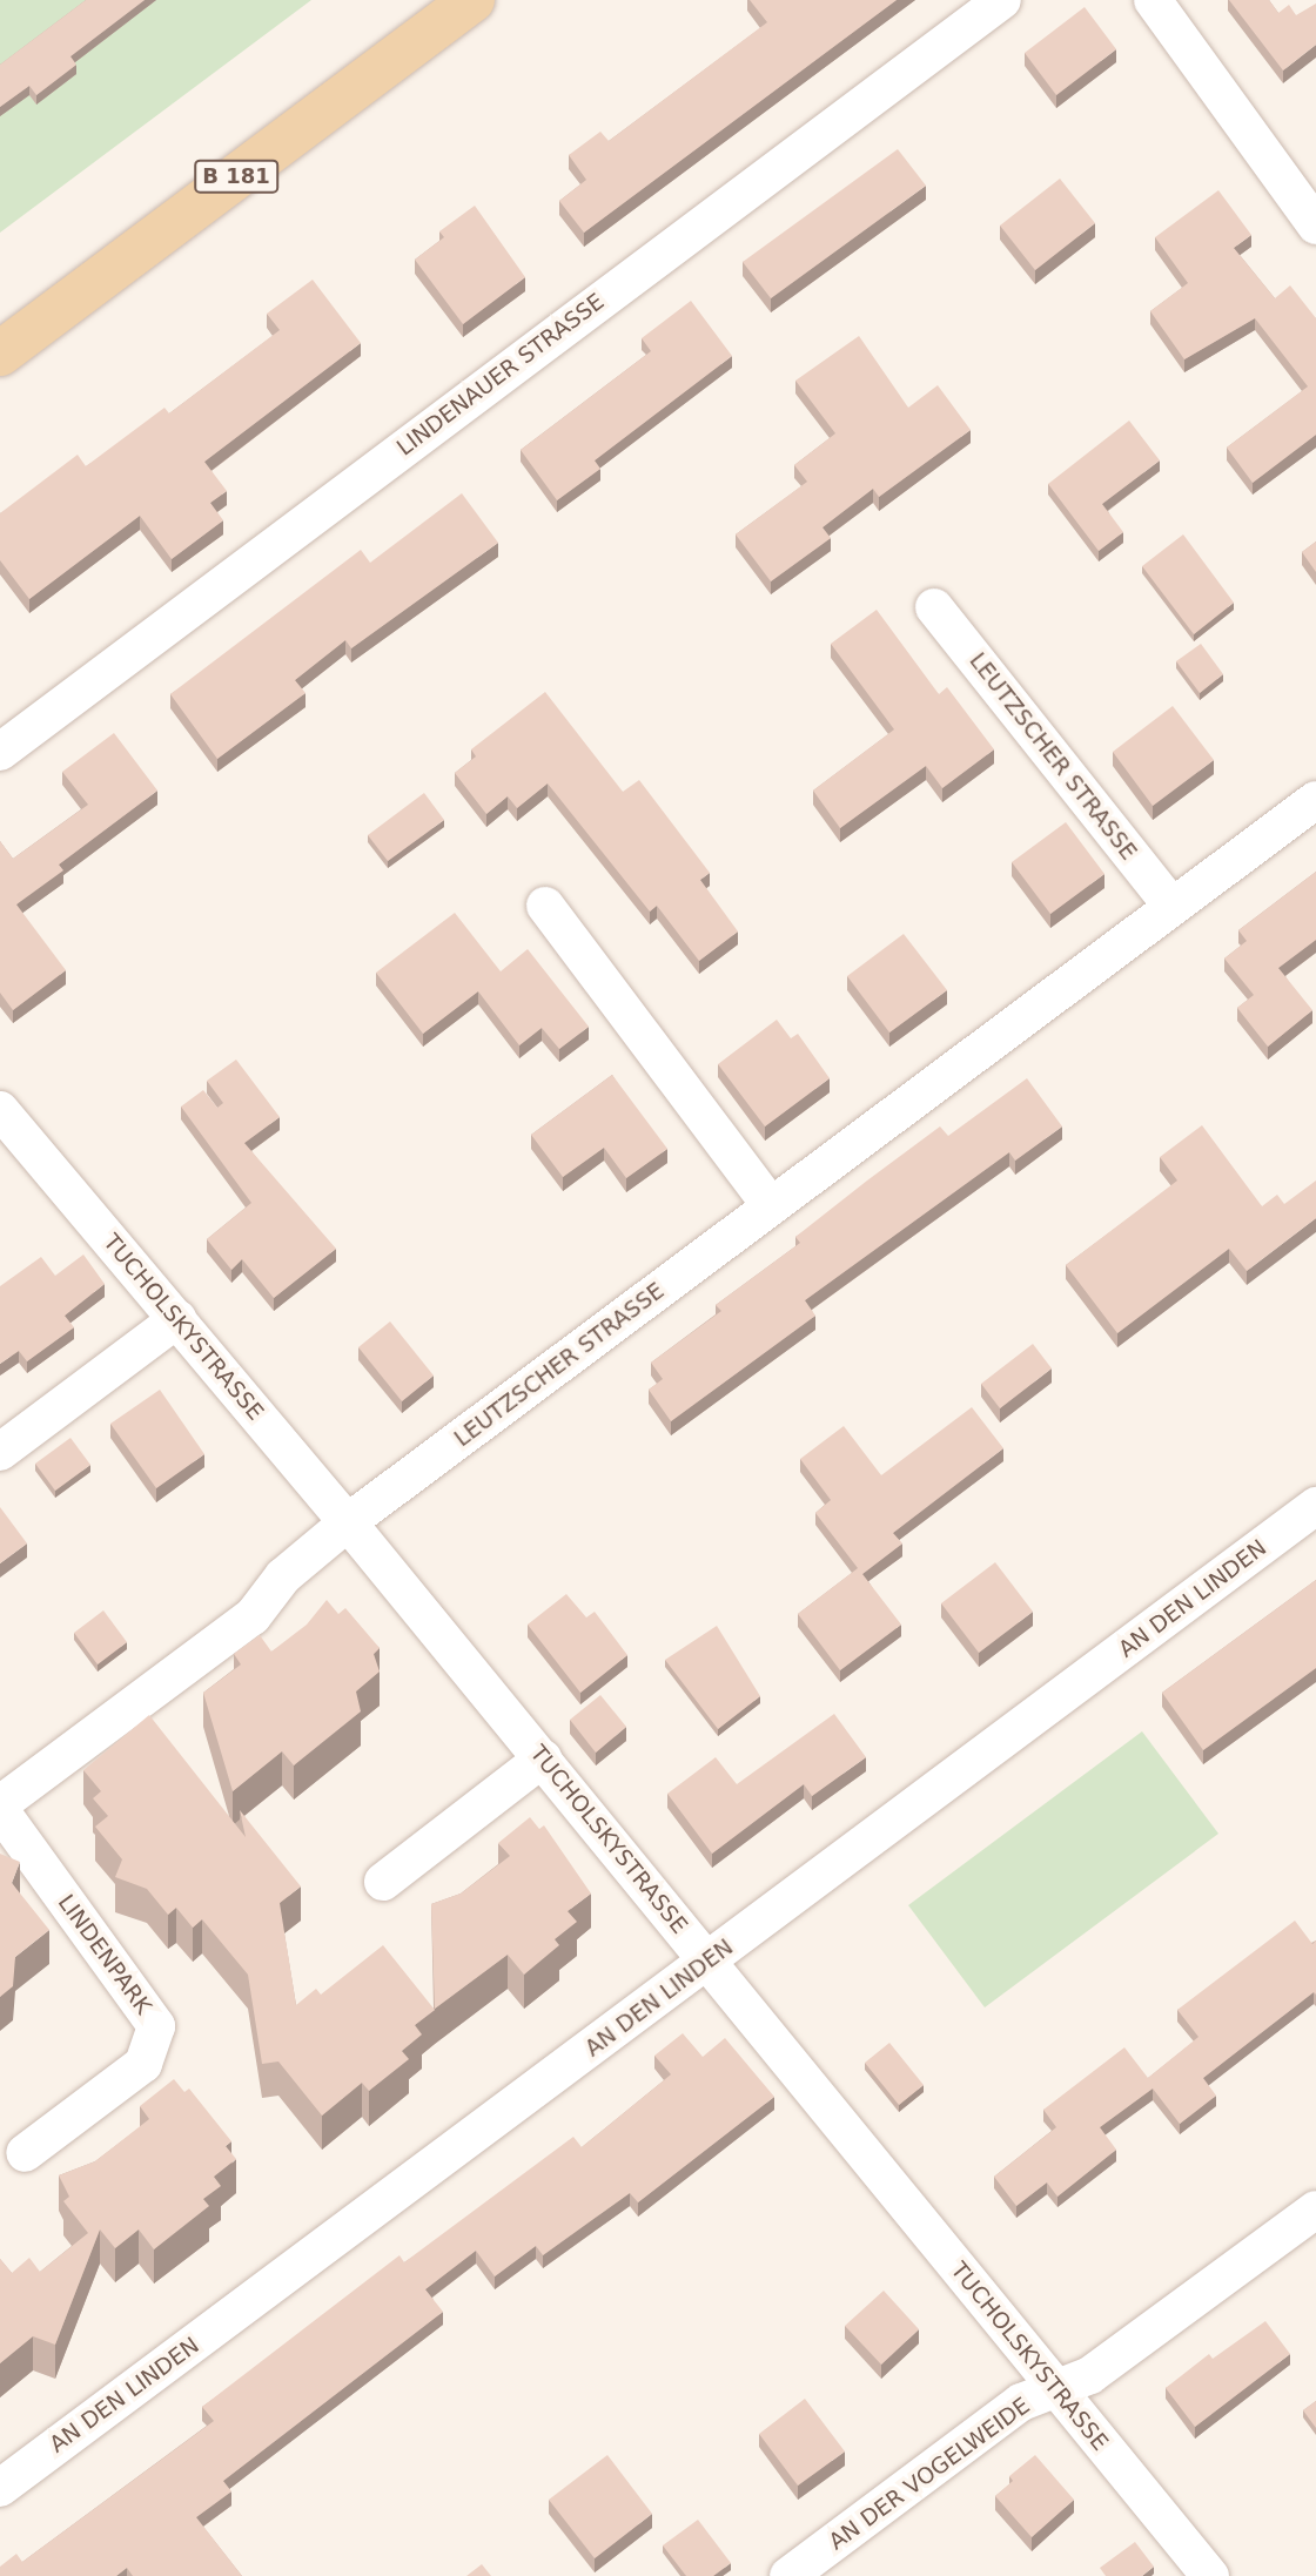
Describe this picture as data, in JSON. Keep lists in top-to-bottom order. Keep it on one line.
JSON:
{"streets":{"main road":["B 181"],"street":["LINDENAUER STRASSE","LEUTZSCHER STRASSE","TUCHOLSKYSTRASSE","AN DEN LINDEN","LINDENPARK","AN DER VOGELWEIDE"]},"crossings":[["LEUTZSCHER STRASSE","TUCHOLSKYSTRASSE"],["LEUTZSCHER STRASSE","LINDENPARK"],["TUCHOLSKYSTRASSE","AN DEN LINDEN"],["TUCHOLSKYSTRASSE","LINDENPARK"],["TUCHOLSKYSTRASSE","AN DER VOGELWEIDE"]]}
